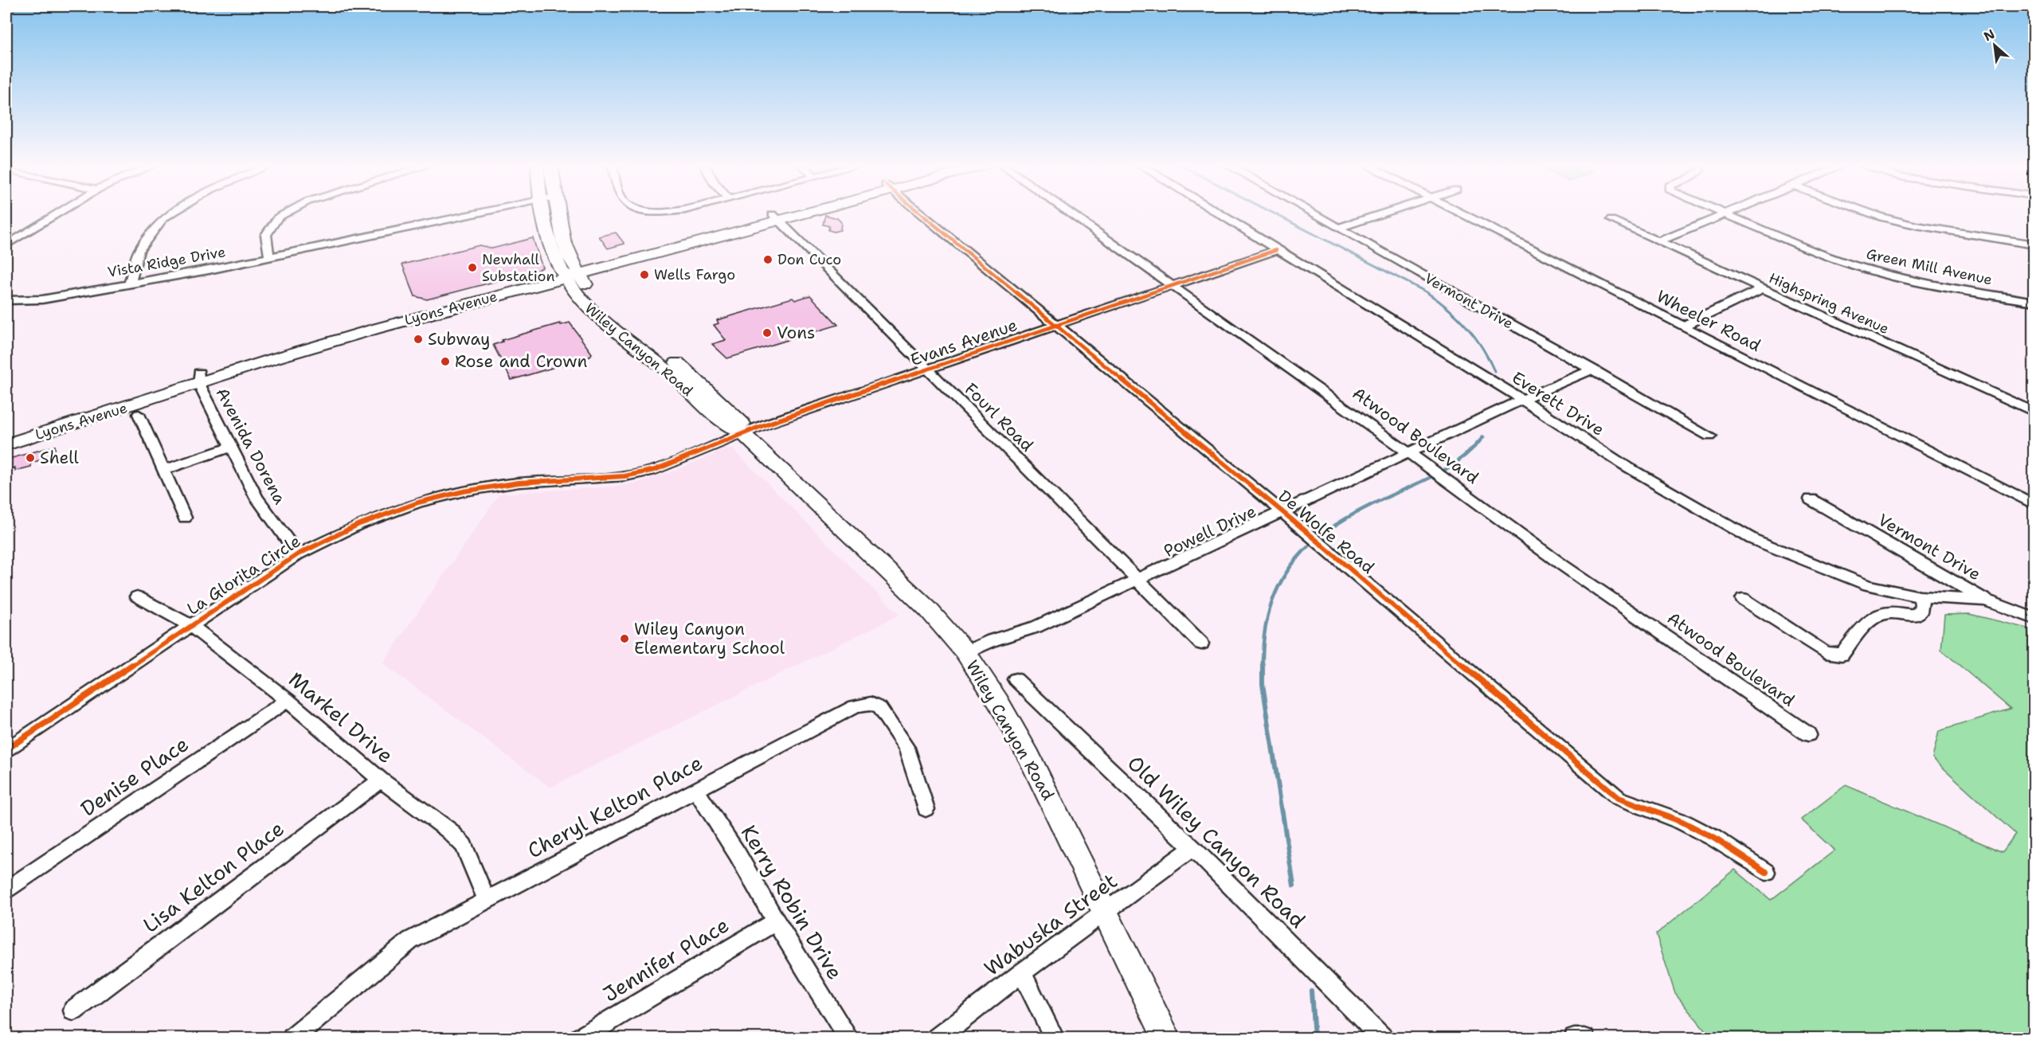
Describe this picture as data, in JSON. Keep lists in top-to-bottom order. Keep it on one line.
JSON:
{"streets":{"main road":["Lyons Avenue","Wiley Canyon Road"],"street":["Vista Ridge Drive","Green Mill Avenue","Vermont Drive","Highspring Avenue","Wheeler Road","Evans Avenue","Everett Drive","Fourl Road","Atwood Boulevard","Avenida Dorena","Powell Drive","De Wolfe Road","La Glorita Circle","Markel Drive","Denise Place","Cheryl Kelton Place","Old Wiley Canyon Road","Lisa Kelton Place","Kerry Robin Drive","Wabuska Street","Jennifer Place"]},"crossings":[["Vermont Drive","Everett Drive"],["Vermont Drive","Powell Drive"],["Lyons Avenue","Wiley Canyon Road"],["Lyons Avenue","Fourl Road"],["Lyons Avenue","Avenida Dorena"],["Evans Avenue","Wiley Canyon Road"],["Evans Avenue","Everett Drive"],["Evans Avenue","Fourl Road"],["Evans Avenue","Atwood Boulevard"],["Evans Avenue","De Wolfe Road"],["Evans Avenue","La Glorita Circle"],["Wiley Canyon Road","Powell Drive"],["Wiley Canyon Road","La Glorita Circle"],["Wiley Canyon Road","Wabuska Street"],["Everett Drive","Powell Drive"],["Fourl Road","Powell Drive"],["Atwood Boulevard","Powell Drive"],["Avenida Dorena","La Glorita Circle"],["Powell Drive","De Wolfe Road"],["La Glorita Circle","Markel Drive"],["Markel Drive","Denise Place"],["Markel Drive","Cheryl Kelton Place"],["Markel Drive","Lisa Kelton Place"],["Cheryl Kelton Place","Kerry Robin Drive"],["Old Wiley Canyon Road","Wabuska Street"],["Kerry Robin Drive","Jennifer Place"]],"places":["Don Cuco","Newhall Substation","Wells Fargo","Vons","Subway","Rose and Crown","Shell","Wiley Canyon Elementary School"],"north":"top left"}
